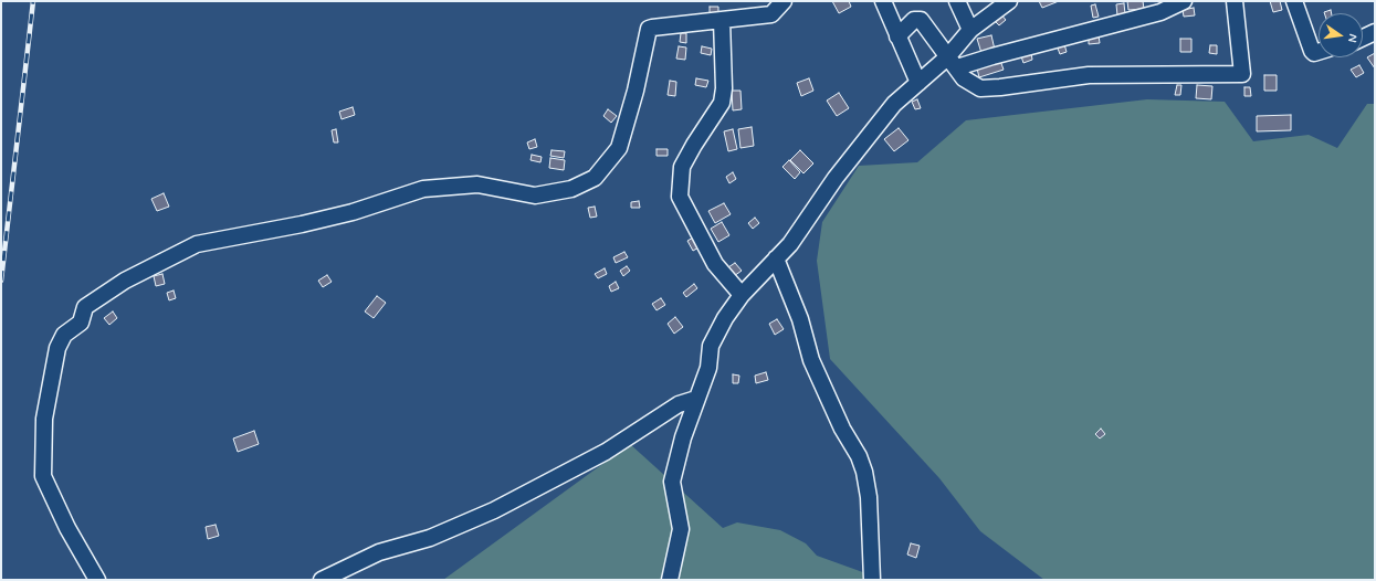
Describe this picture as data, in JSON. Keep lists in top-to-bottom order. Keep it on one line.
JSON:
{"north":"right"}
